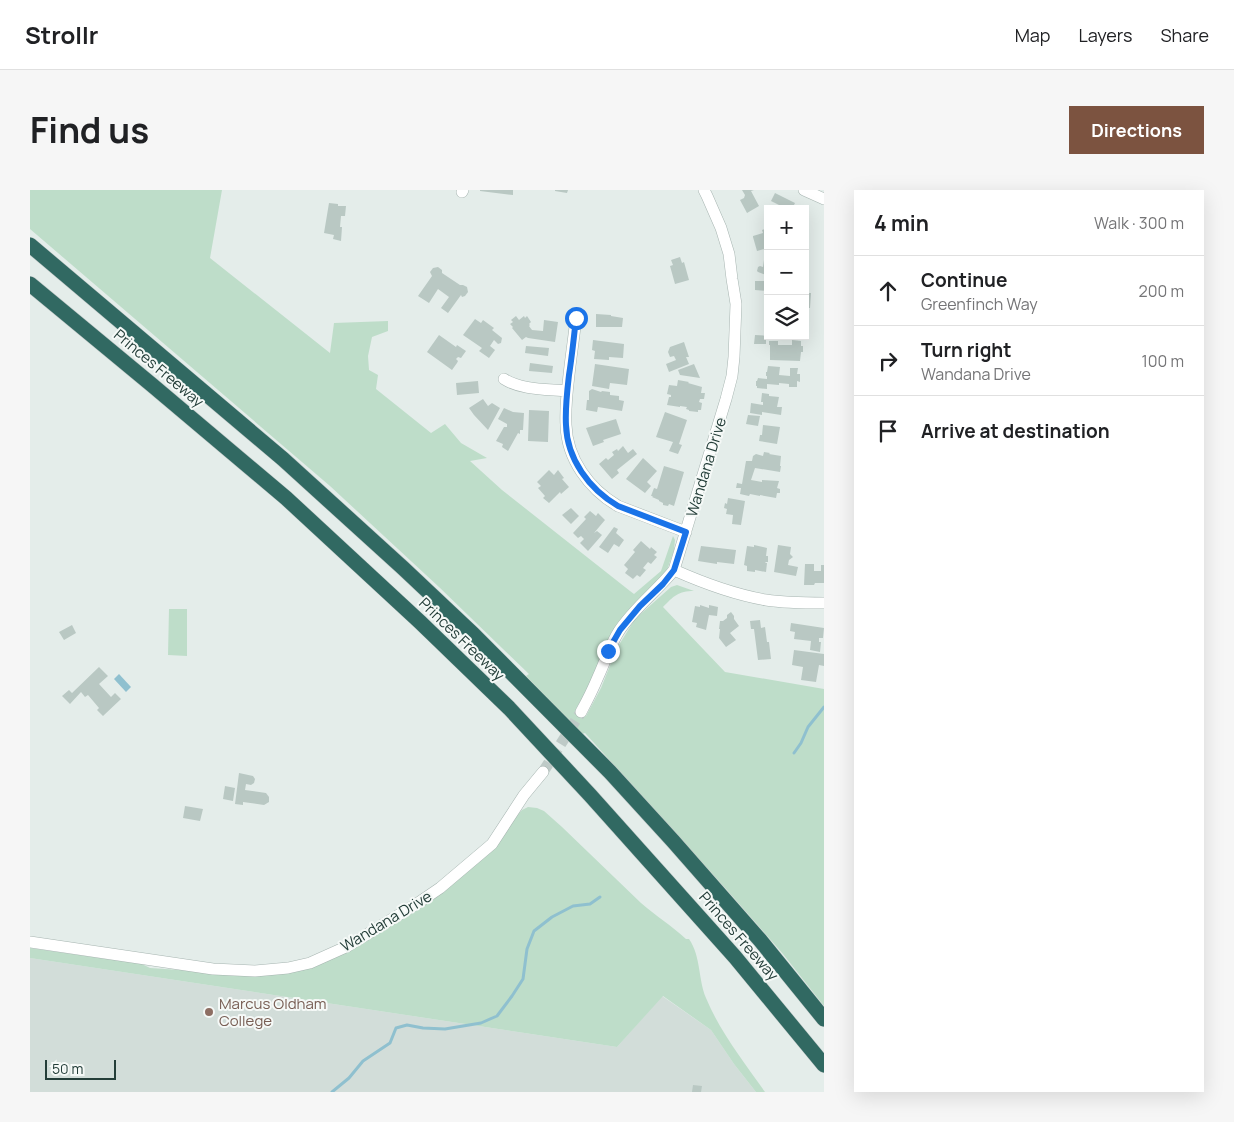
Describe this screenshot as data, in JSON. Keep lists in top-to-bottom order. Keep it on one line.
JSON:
{"streets":{"highway":["Princes Freeway"],"street":["Wandana Drive"]},"places":["Marcus Oldham College"],"scale_bar":"50 m","page":{"header":"Strollr","nav":["Map","Layers","Share"],"title":"Find us","buttons":"Directions","heading":["4 min","Walk · 300 m"],"map_buttons":["+","−"],"list":[["Continue","Greenfinch Way","200 m"],["Turn right","Wandana Drive","100 m"],"Arrive at destination"],"scale":"50 m"}}
